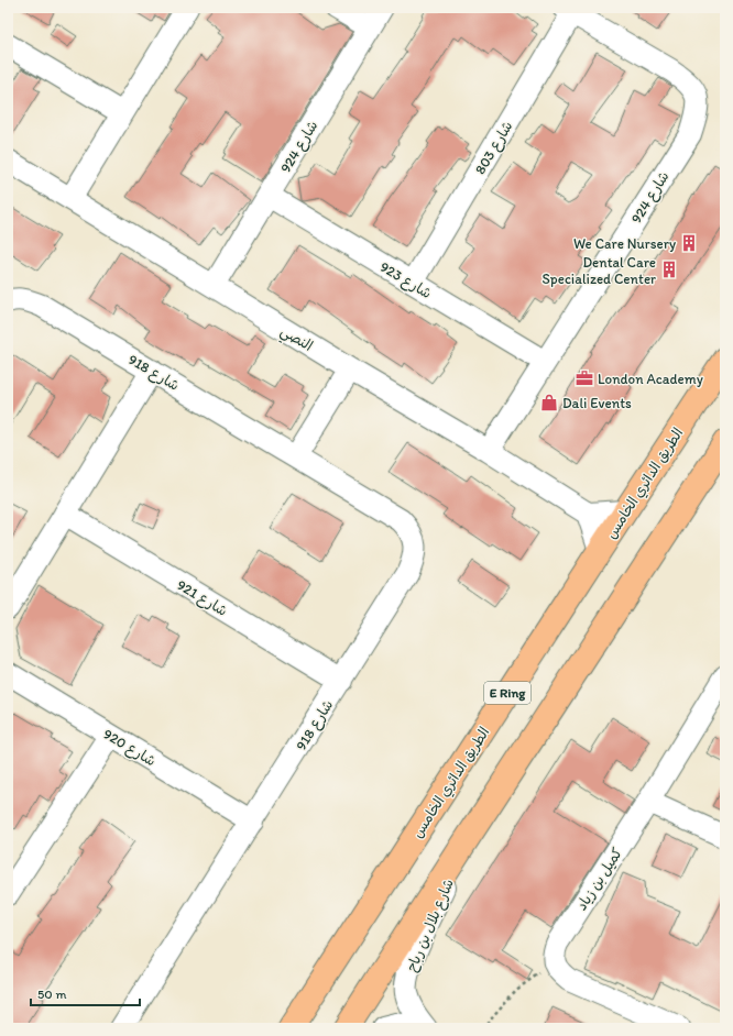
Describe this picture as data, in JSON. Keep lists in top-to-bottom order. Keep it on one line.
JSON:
{"streets":{"main road":["الطريق الدائري الخامس","E Ring"],"street":["شارع 924","شارع 803","شارع 923","النصي","شارع 918","شارع 921","شارع 920","كميل بن زياد","شارع بلال بن رباح"]},"crossings":[["شارع 924","شارع 803"],["شارع 924","شارع 923"],["شارع 924","النصي"],["شارع 803","شارع 923"],["شارع 918","شارع 921"],["شارع 918","شارع 920"],["E Ring","شارع بلال بن رباح"]],"places":{"building":["We Care Nursery","Dental Care Specialized Center"],"office":["London Academy"],"shop":["Dali Events"]},"scale_bar":"50 m"}
